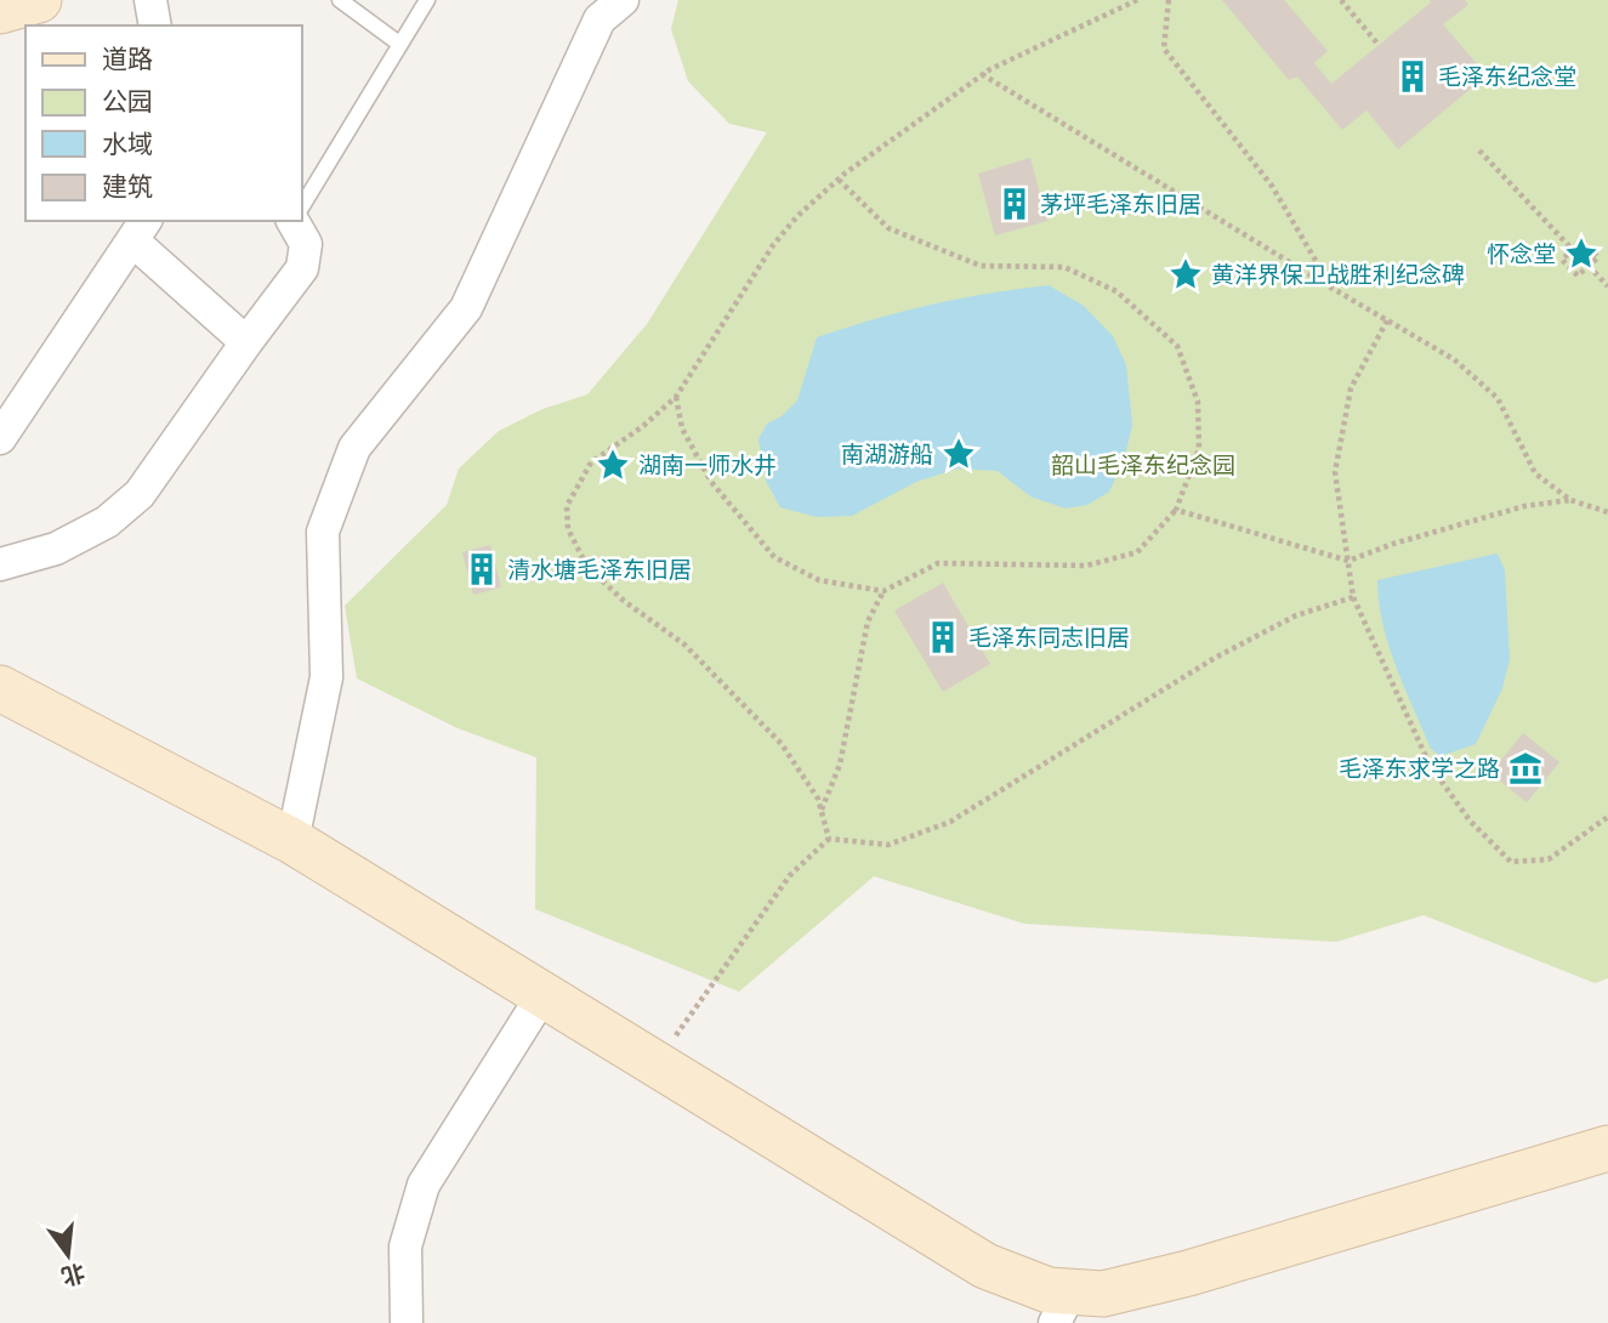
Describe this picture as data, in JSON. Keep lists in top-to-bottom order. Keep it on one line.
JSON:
{"parks":["韶山毛泽东纪念园"],"places":{"building":["毛泽东纪念堂","茅坪毛泽东旧居","清水塘毛泽东旧居","毛泽东同志旧居"],"place":["怀念堂","黄洋界保卫战胜利纪念碑","南湖游船","湖南一师水井"],"museum":["毛泽东求学之路"]},"legend":["道路","公园","水域","建筑"],"north":"bottom"}
